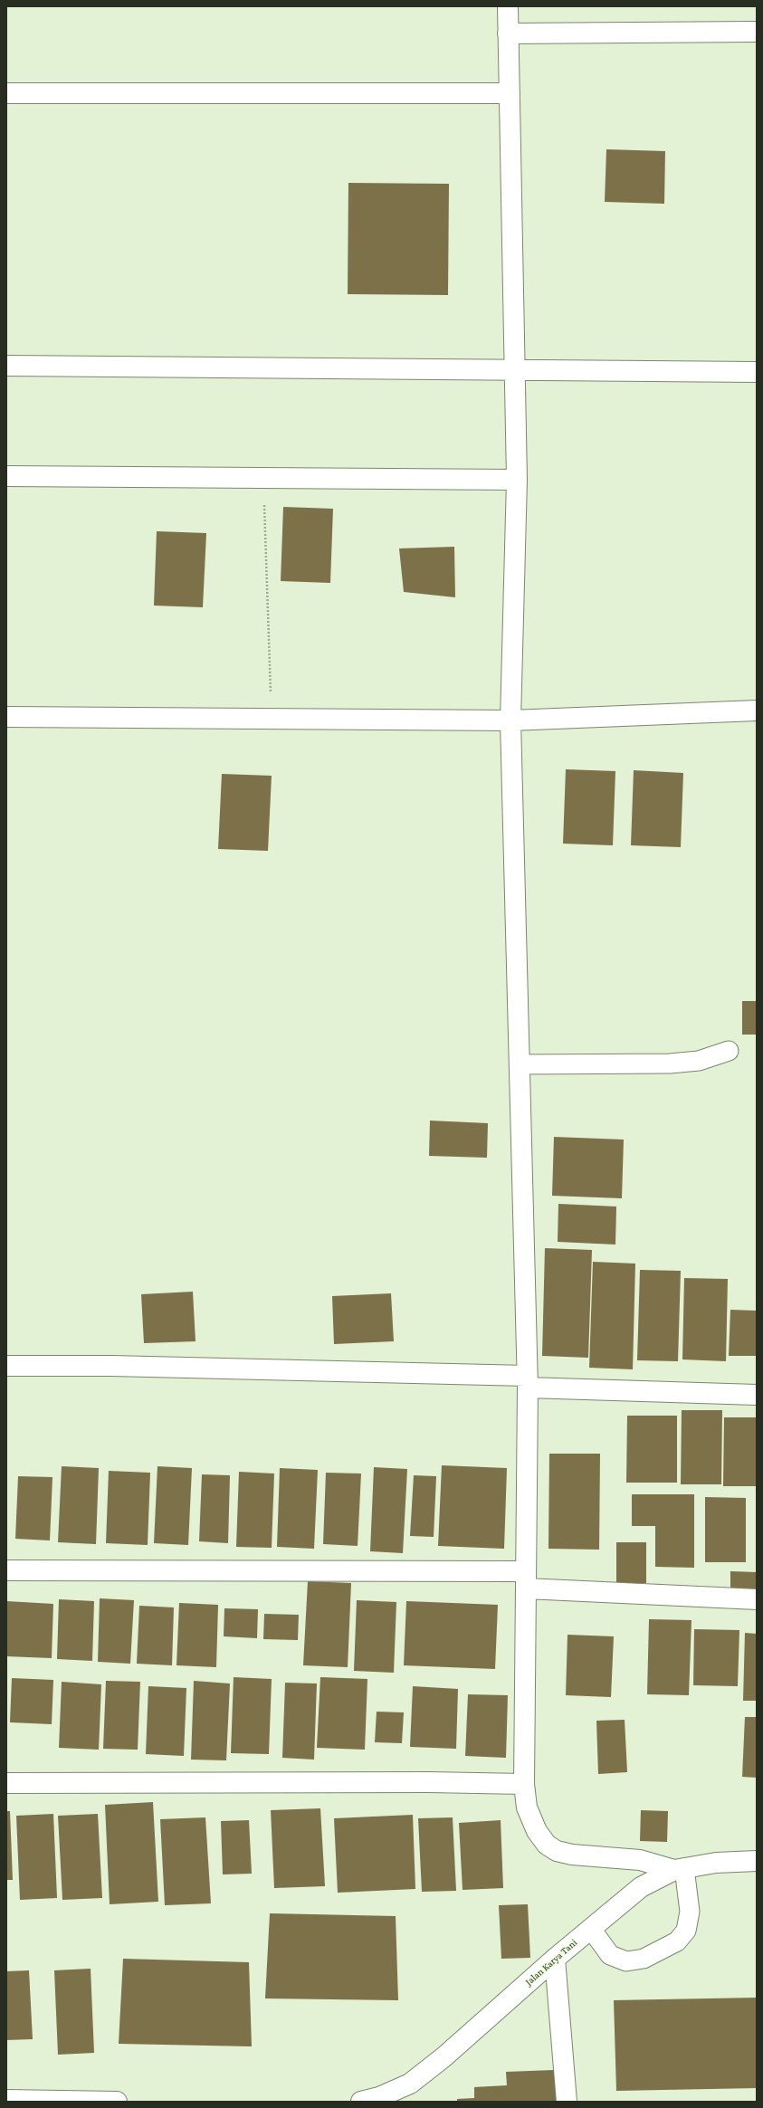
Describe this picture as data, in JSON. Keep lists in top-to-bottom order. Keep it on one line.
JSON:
{"streets":{"street":["Jalan Karya Tani"]}}
